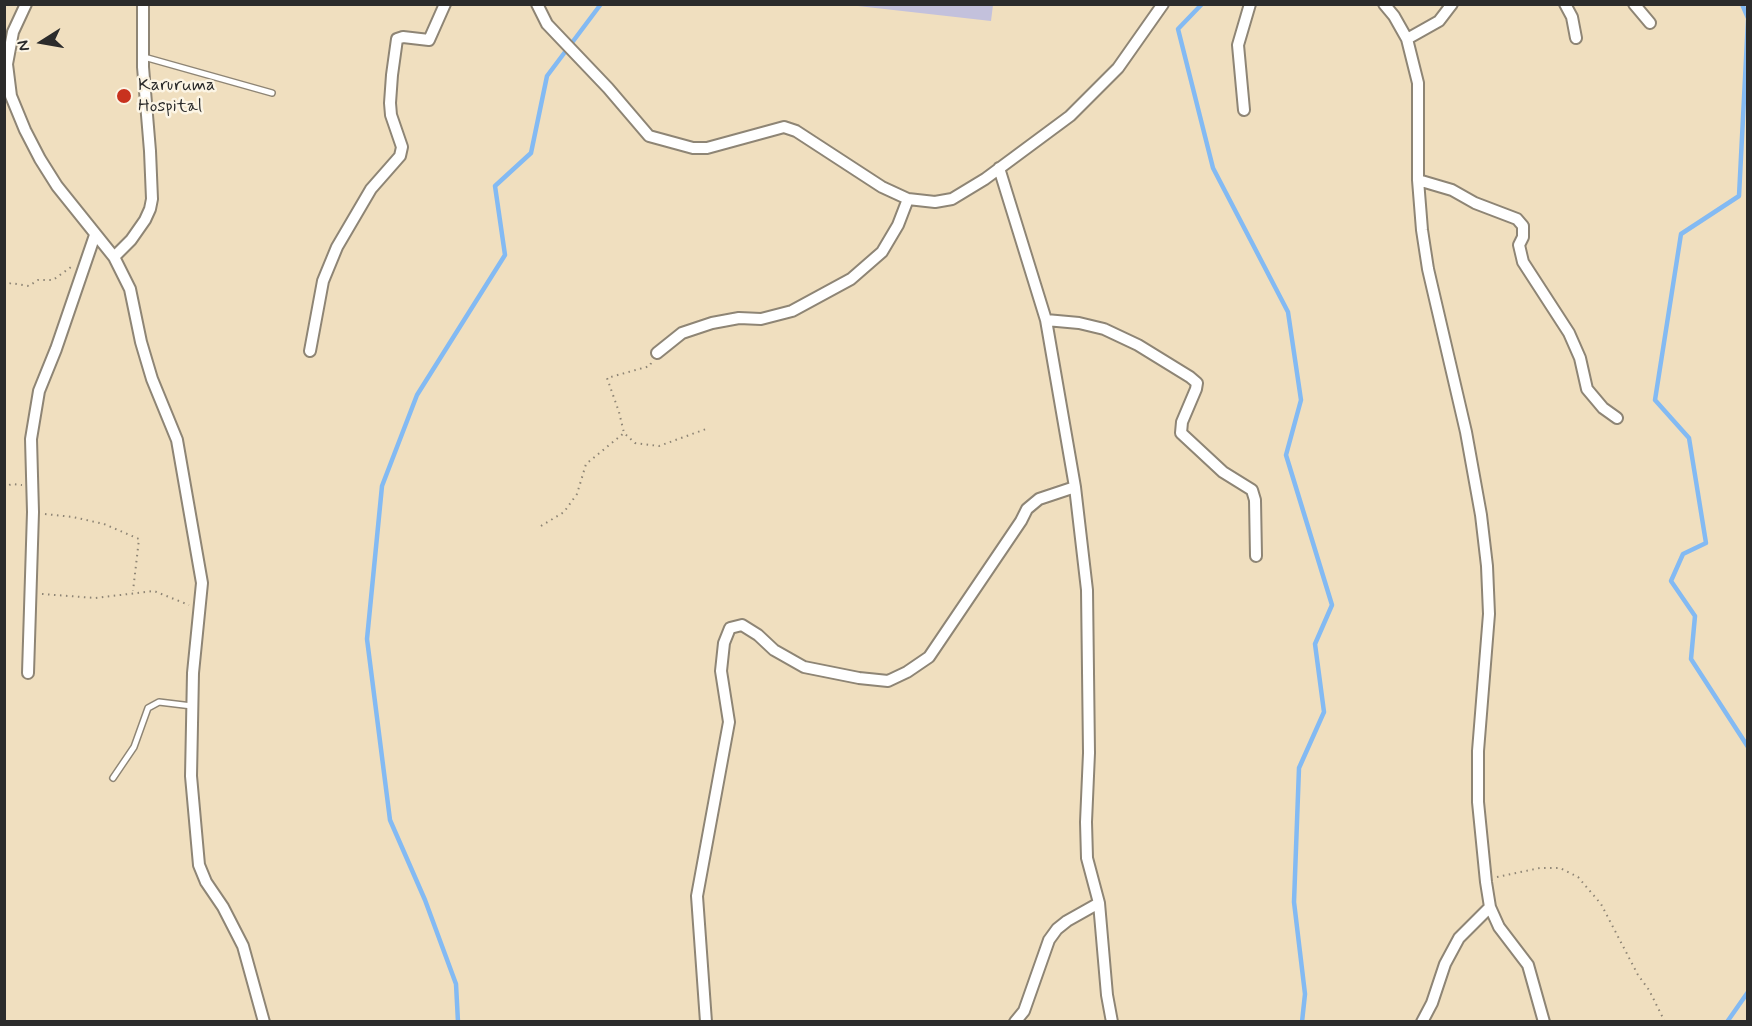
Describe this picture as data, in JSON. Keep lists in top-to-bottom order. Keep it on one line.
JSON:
{"places":["Karuruma Hospital"],"north":"left"}
